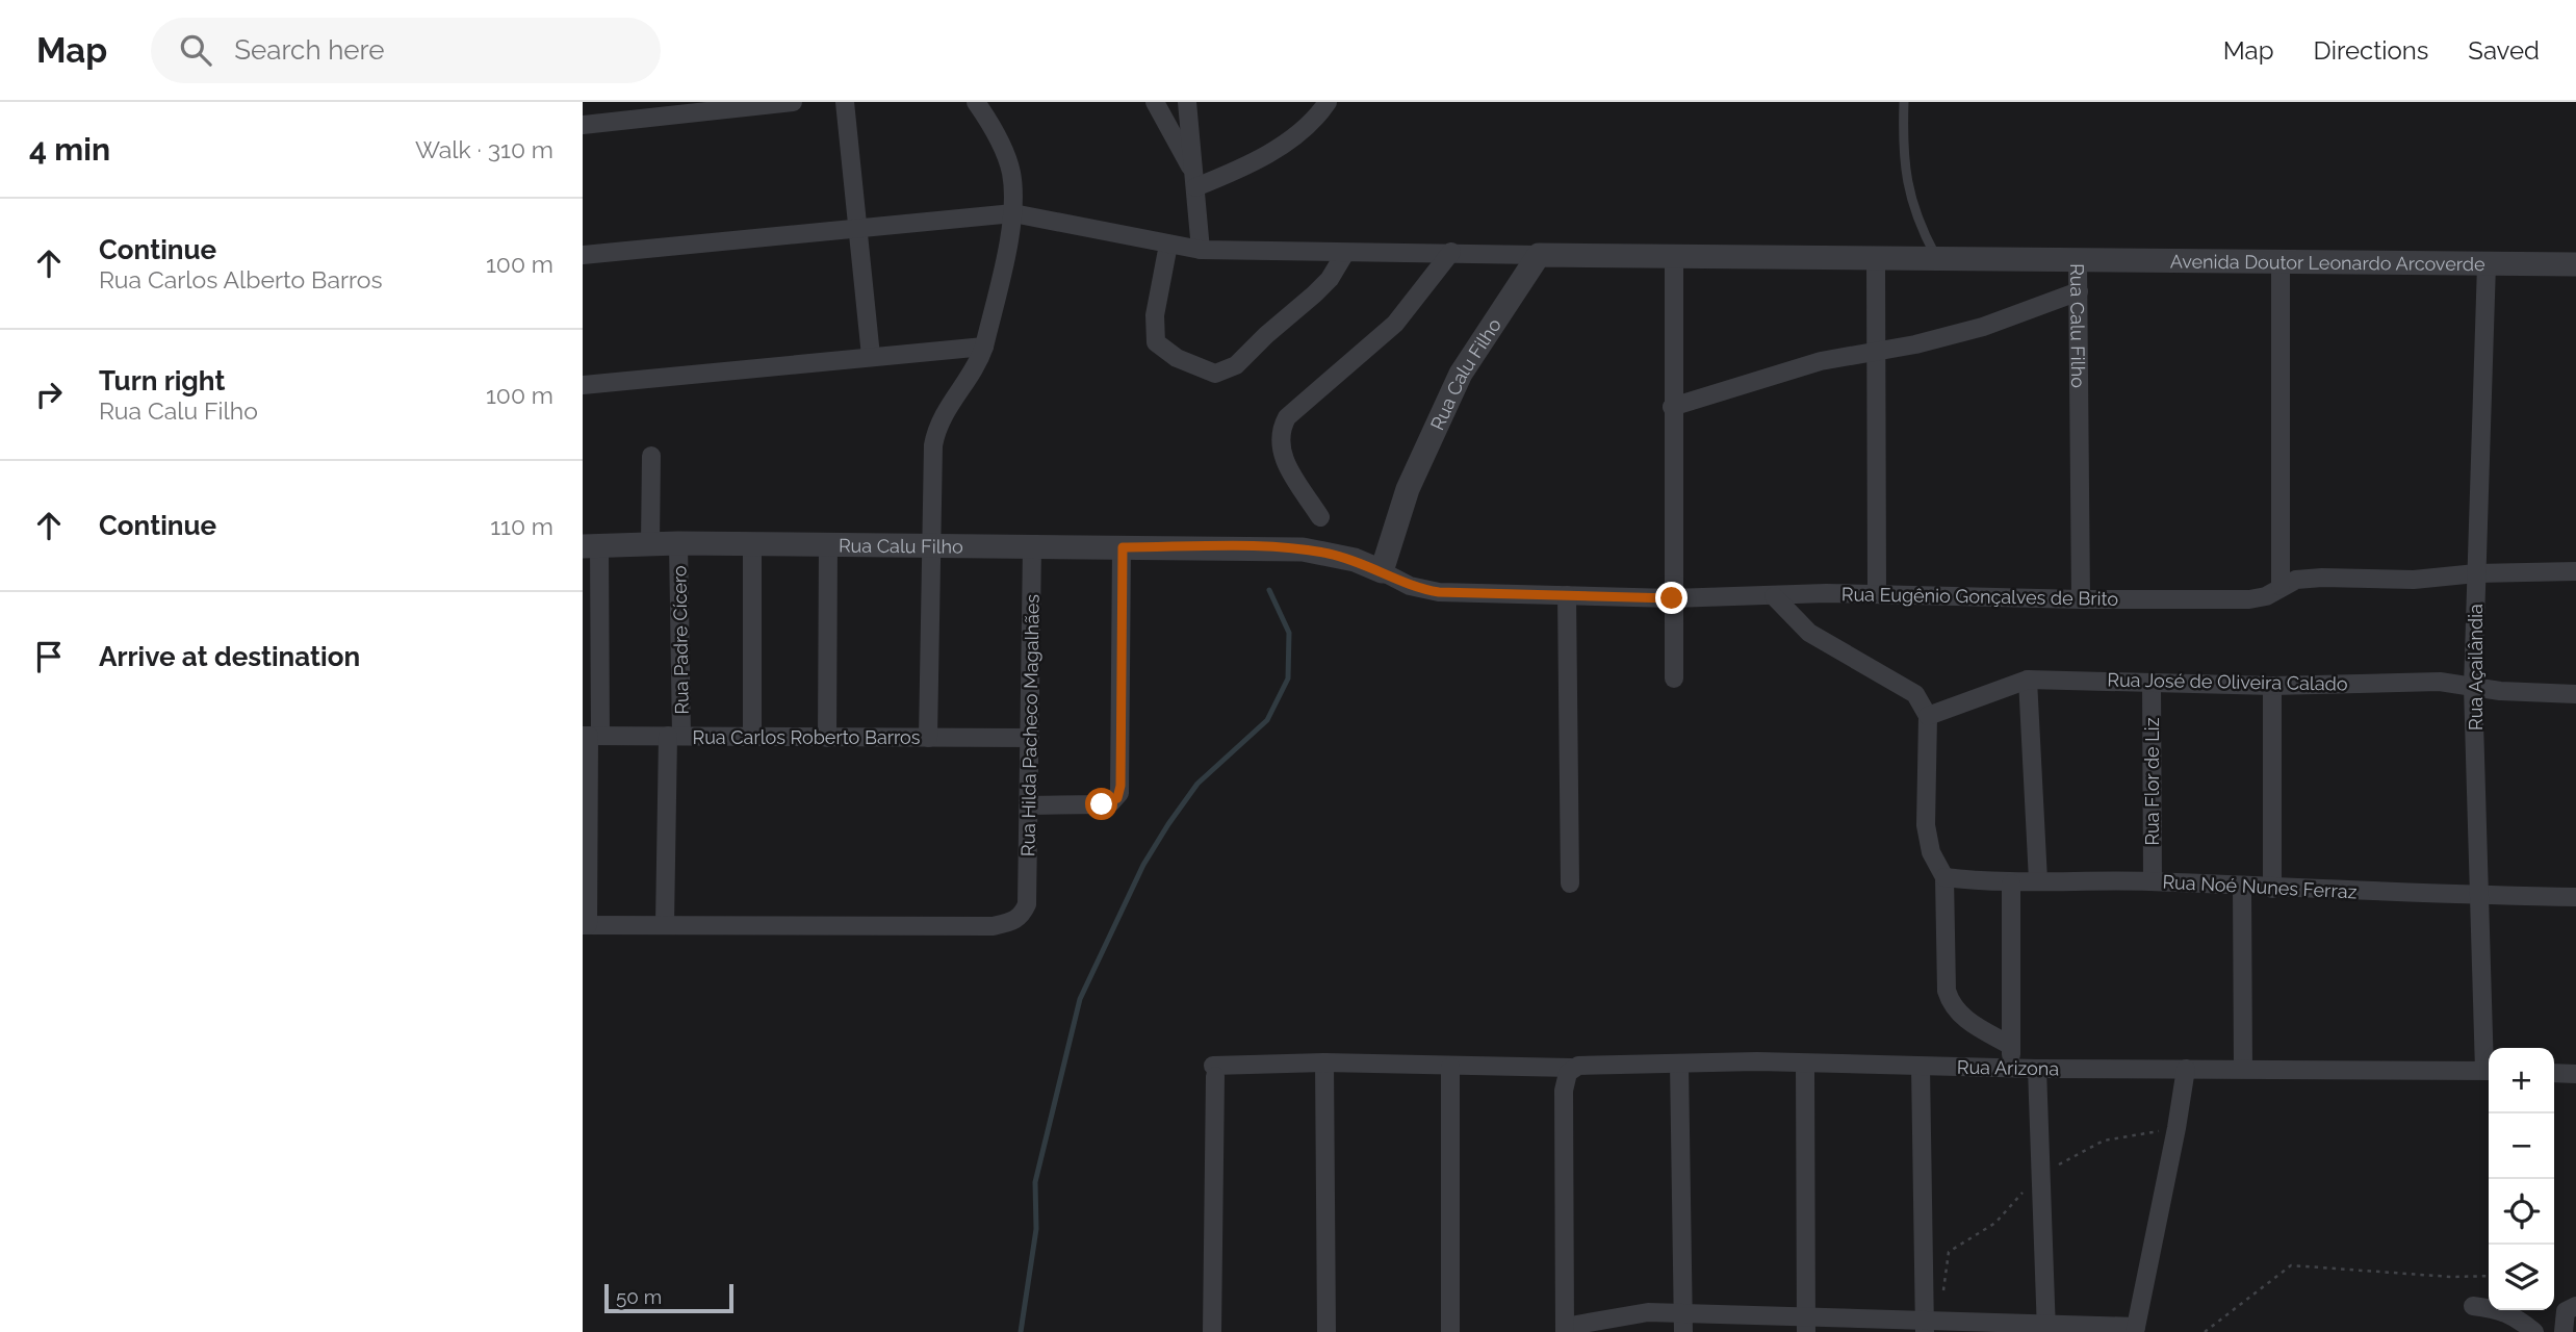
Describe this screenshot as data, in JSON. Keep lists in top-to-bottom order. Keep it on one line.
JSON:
{"streets":{"street":["Avenida Doutor Leonardo Arcoverde","Rua Calu Filho","Rua Eugênio Gonçalves de Brito","Rua Padre Cícero","Rua Açailândia","Rua José de Oliveira Calado","Rua Hilda Pacheco Magalhães","Rua Carlos Roberto Barros","Rua Flor de Liz","Rua Noé Nunes Ferraz","Rua Arizona"]},"crossings":[["Avenida Doutor Leonardo Arcoverde","Rua Calu Filho"],["Avenida Doutor Leonardo Arcoverde","Rua Açailândia"],["Rua Calu Filho","Rua Eugênio Gonçalves de Brito"],["Rua Calu Filho","Rua Padre Cícero"],["Rua Calu Filho","Rua Hilda Pacheco Magalhães"],["Rua Eugênio Gonçalves de Brito","Rua Açailândia"],["Rua Padre Cícero","Rua Hilda Pacheco Magalhães"],["Rua Padre Cícero","Rua Carlos Roberto Barros"],["Rua Açailândia","Rua José de Oliveira Calado"],["Rua Açailândia","Rua Noé Nunes Ferraz"],["Rua José de Oliveira Calado","Rua Flor de Liz"],["Rua Hilda Pacheco Magalhães","Rua Carlos Roberto Barros"],["Rua Flor de Liz","Rua Noé Nunes Ferraz"]],"scale_bar":"50 m","page":{"header":"Map","search":"Search here","nav":["Map","Directions","Saved"],"heading":["4 min","Walk · 310 m"],"list":[["Continue","Rua Carlos Alberto Barros","100 m"],["Turn right","Rua Calu Filho","100 m"],["Continue","110 m"],"Arrive at destination"],"map_buttons":["+","−"],"scale":"50 m"}}
